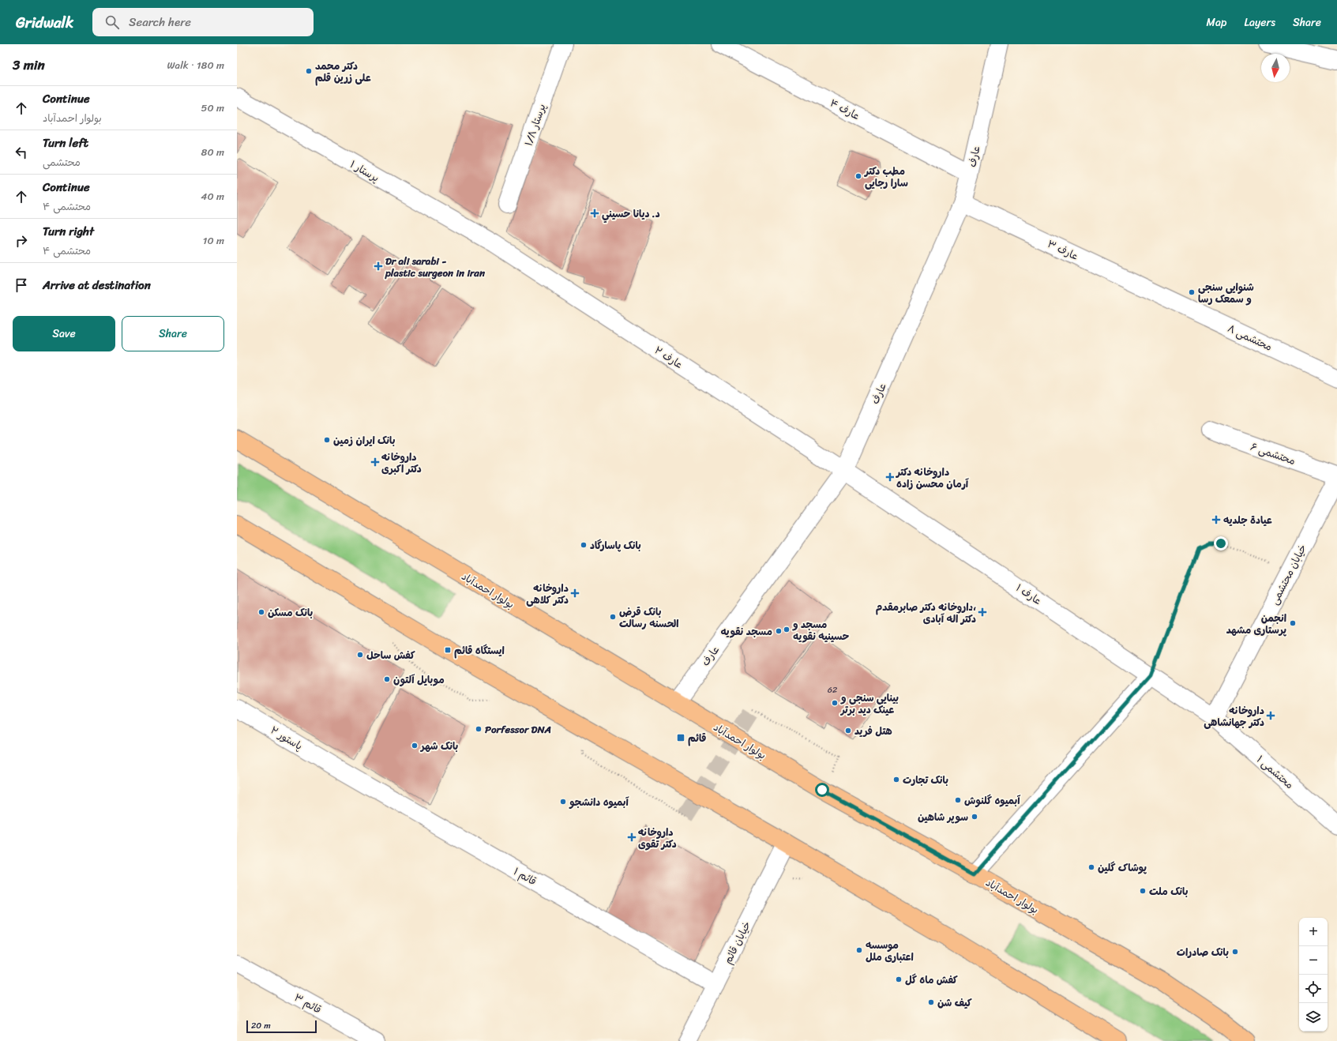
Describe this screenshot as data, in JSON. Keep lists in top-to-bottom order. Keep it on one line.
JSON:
{"streets":{"main road":["بولوار احمدآباد"],"street":["عارف ۴","پرستار ۱/۸","عارف","پرستار ۱","عارف ۳","محتشمی ۸","عارف ۲","محتشمی ۶","خیابان محتشمی","عارف ۱","پاستور ۲","محتشمی ۱","قائم ۱","خیابان قائم","قائم ۳"]},"crossings":[["عارف ۴","عارف"],["عارف","عارف ۳"],["عارف","عارف ۲"],["عارف","بولوار احمدآباد"],["عارف","عارف ۱"],["پرستار ۱","عارف ۲"],["عارف ۳","محتشمی ۸"],["عارف ۲","عارف ۱"],["خیابان محتشمی","عارف ۱"],["خیابان محتشمی","محتشمی ۱"],["عارف ۱","محتشمی ۱"],["پاستور ۲","قائم ۱"],["قائم ۱","خیابان قائم"]],"places":{"other":["دکتر محمد علی زرین قلم","مطب دکتر سارا رجایی","شنوایی سنجی و سمعک رسا","بانک ایران زمین","بانک پاسارگاد","بانک مسکن","بانک قرض الحسنه رسالت","انجمن پرستاری مشهد","مسجد و حسینیه نقویه","مسجد نقویه","کفش ساحل","موبایل آلتون","بینایی سنجی و عینک دید برتر","Porfessor DNA","هتل فرید","بانک شهر","بانک تجارت","آبمیوه گلنوش","آبمیوه دانشجو","سوپر شاهین","پوشاک گلین","بانک ملت","موسسه اعتباری ملل","بانک صادرات","کفش ماه گل","کیف شن"],"health":["د. ديانا حسيني","Dr ali sarabi - plastic surgeon in iran","داروخانه دکتر اکبری","داروخانه دکتر آرمان محسن زاده","عيادة جلديه","داروخانه دکتر کلاهی","داروخانه دکتر صابرمقدم، دکتر اله آبادی","داروخانه دکتر جهانشاهی","داروخانه دکتر تقوی"],"transit":["ایستگاه قائم","قائم"]},"house_numbers":["62"],"scale_bar":"20 m","north":"bottom","page":{"header":"Gridwalk","search":"Search here","nav":["Map","Layers","Share"],"heading":["3 min","Walk · 180 m"],"list":[["Continue","بولوار احمدآباد","50 m"],["Turn left","محتشمی","80 m"],["Continue","محتشمی ۴","40 m"],["Turn right","محتشمی ۴","10 m"],"Arrive at destination"],"buttons":["Save","Share"],"map_buttons":["+","−"],"scale":"20 m"}}
